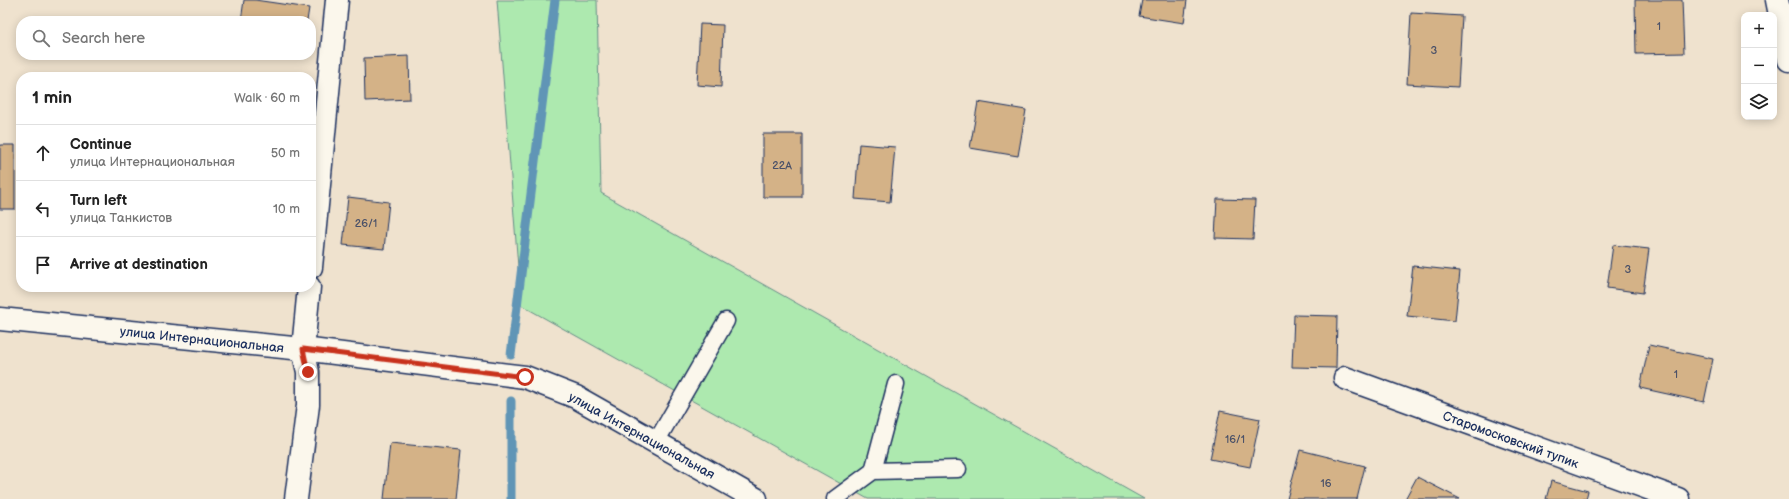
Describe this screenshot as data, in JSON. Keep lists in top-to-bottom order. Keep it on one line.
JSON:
{"streets":{"main road":["улица Интернациональная","Старомосковский тупик"]},"house_numbers":["1","3","22А","26/1","3","1","16/1","16"],"page":{"map_buttons":["+","−"],"search":"Search here","heading":["1 min","Walk · 60 m"],"list":[["Continue","улица Интернациональная","50 m"],["Turn left","улица Танкистов","10 m"],"Arrive at destination"]}}
